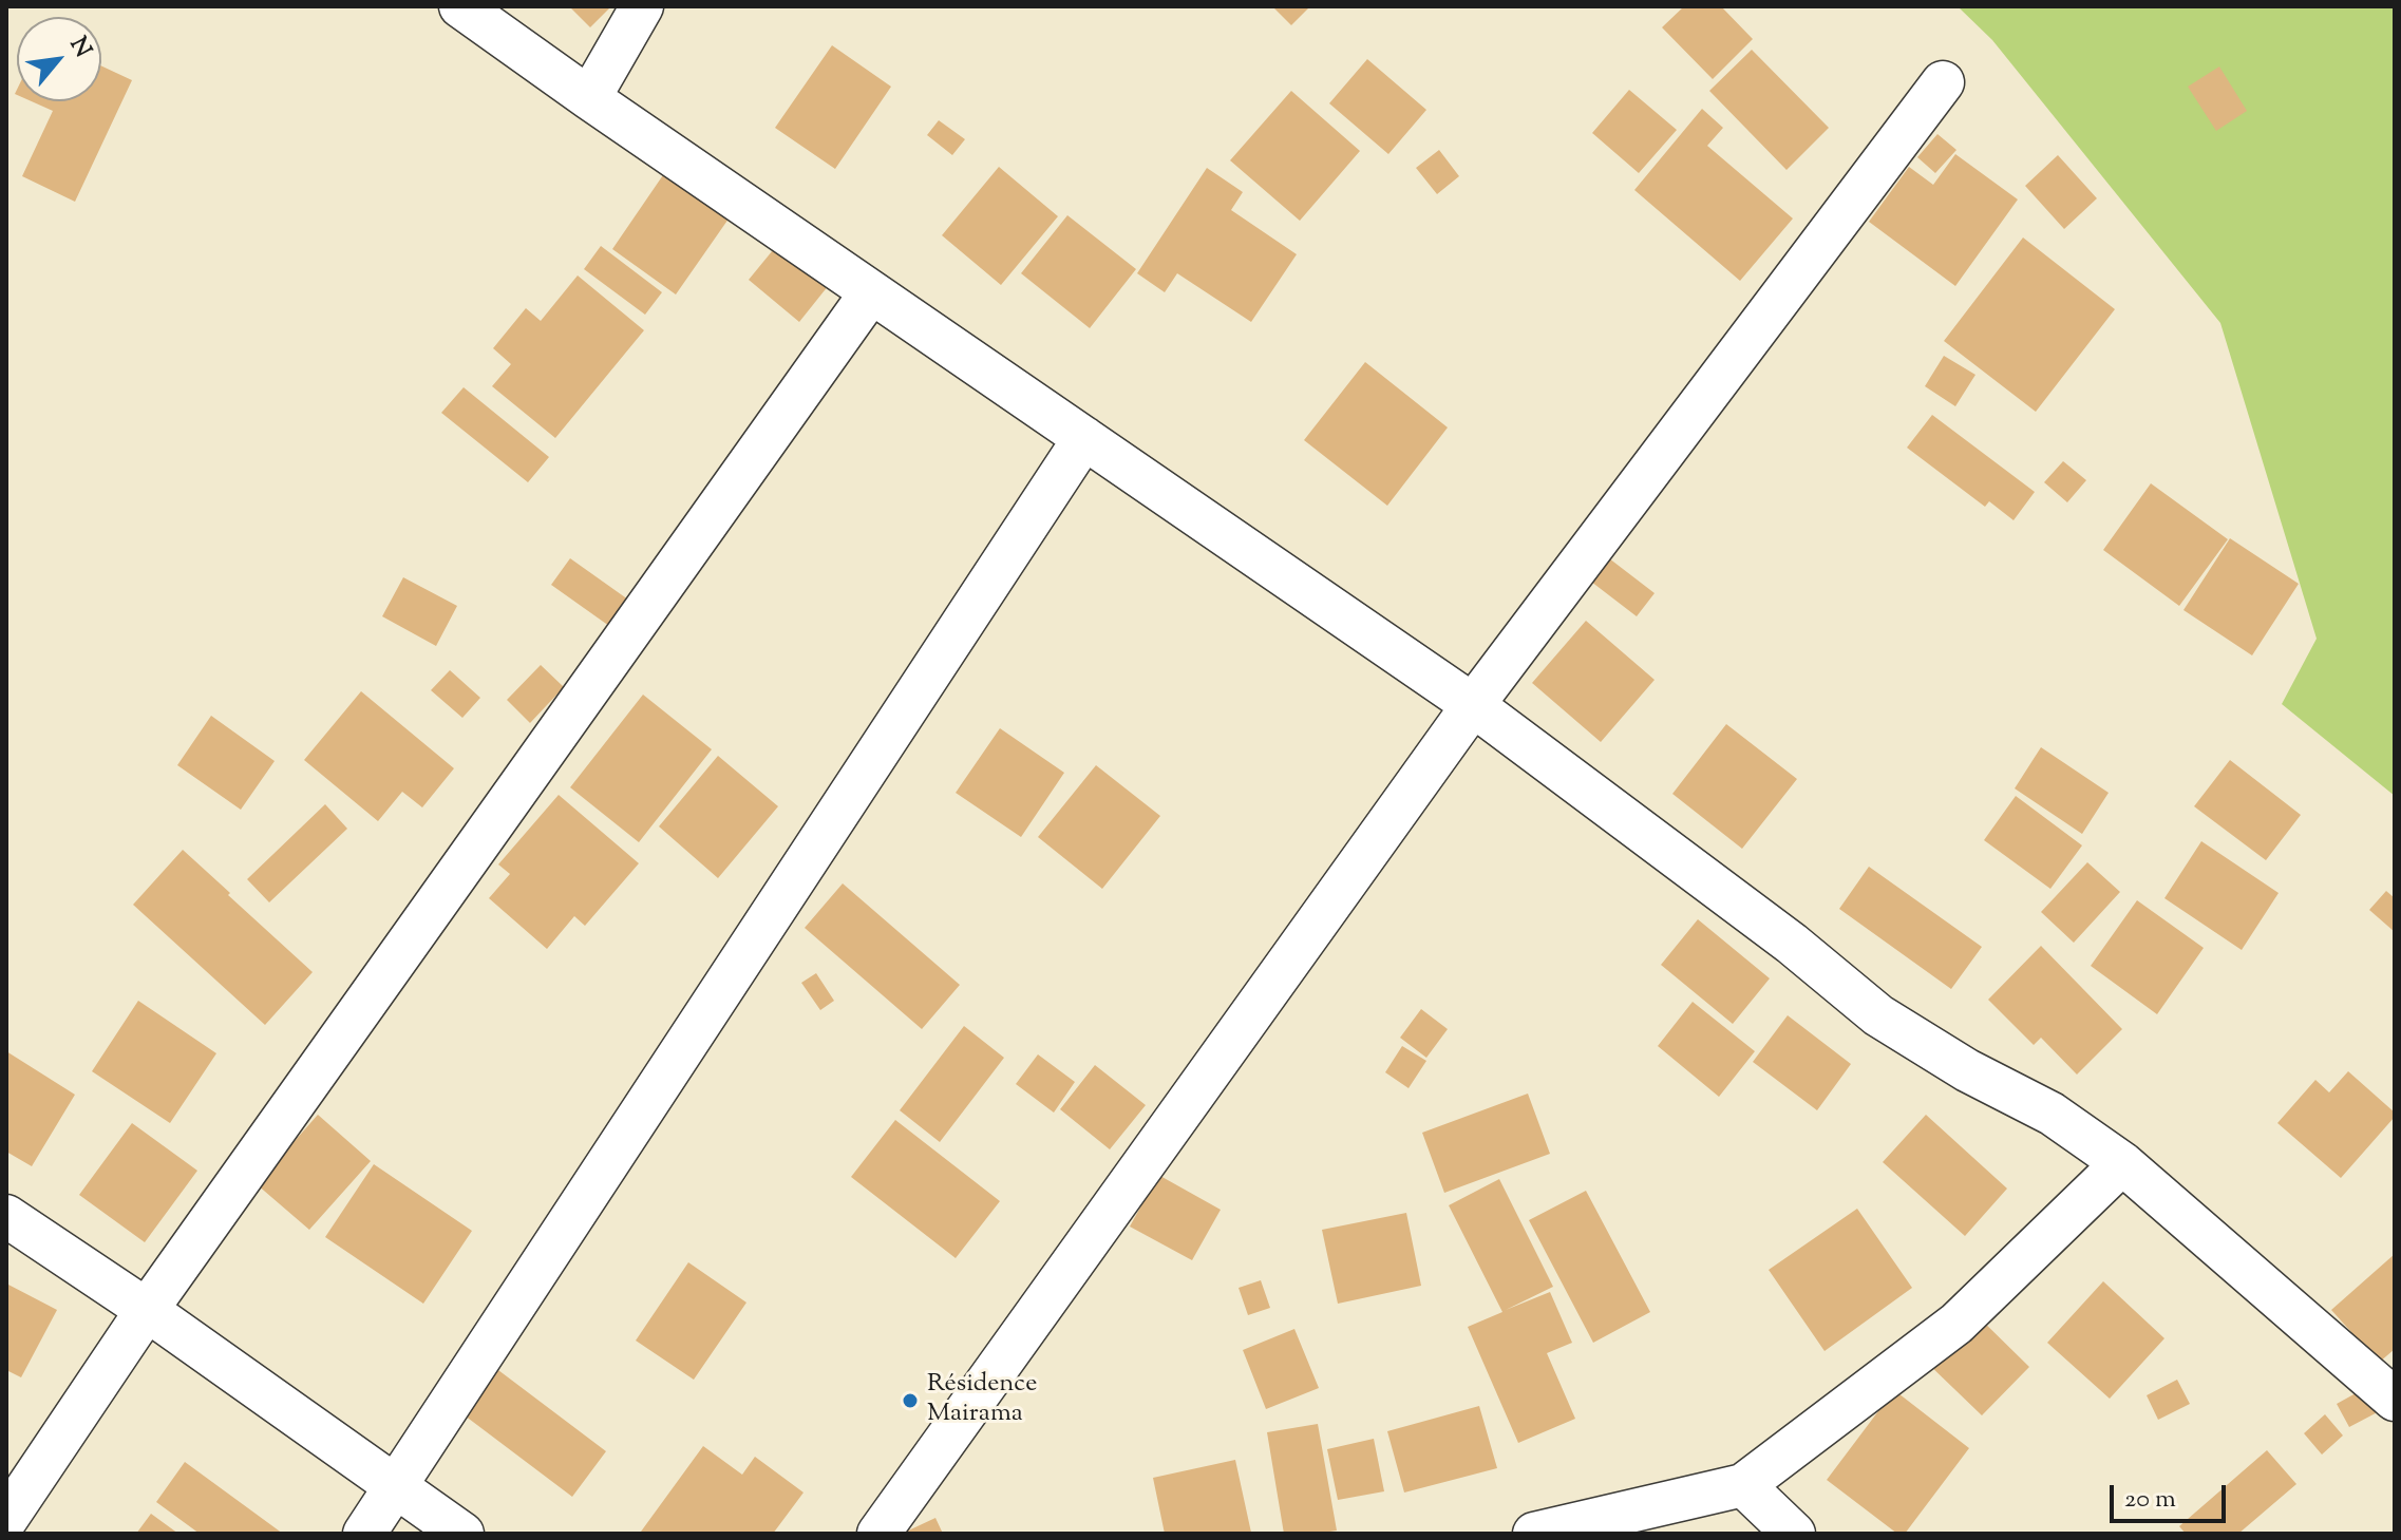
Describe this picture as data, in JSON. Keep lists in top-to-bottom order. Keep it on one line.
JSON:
{"places":["Résidence Mairama"],"scale_bar":"20 m","north":"top right"}
